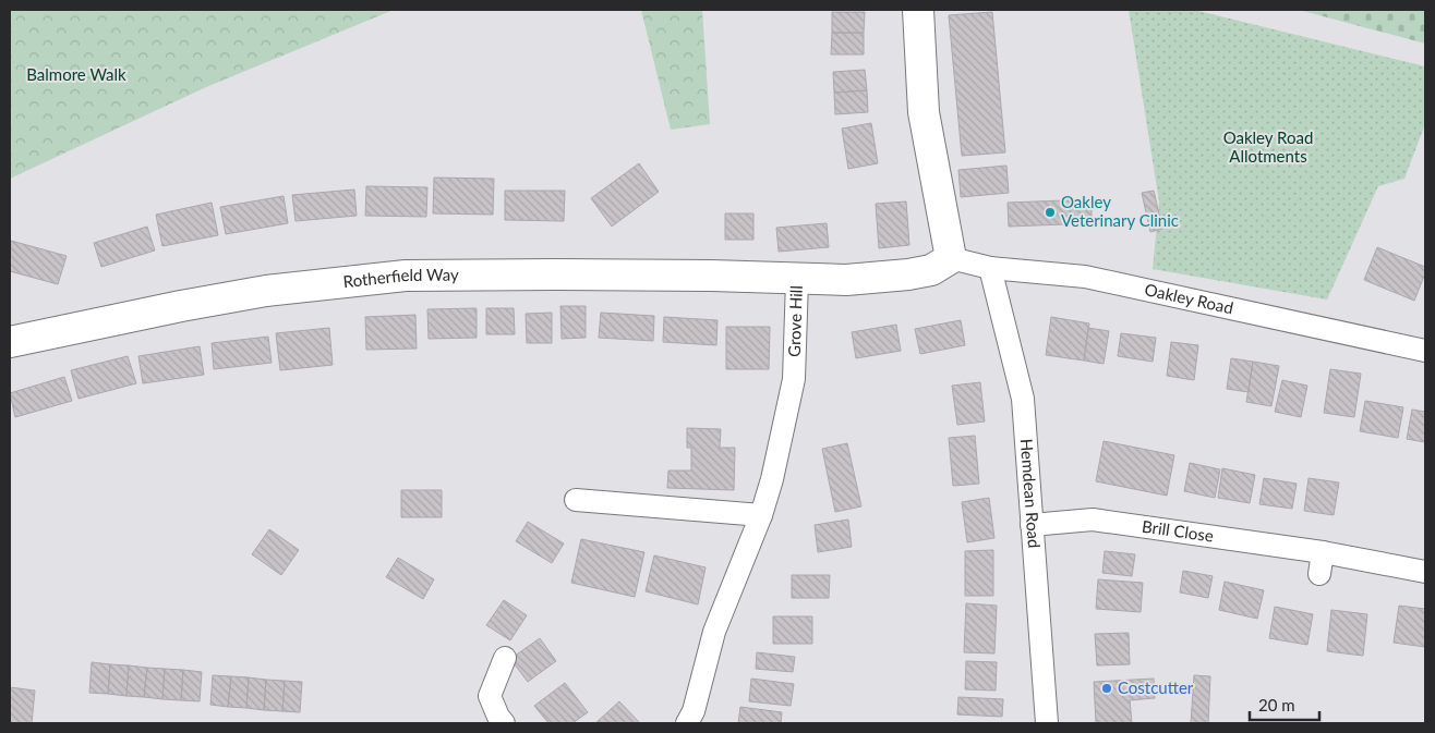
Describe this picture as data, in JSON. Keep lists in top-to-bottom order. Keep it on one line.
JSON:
{"streets":{"street":["Rotherfield Way","Oakley Road","Grove Hill","Hemdean Road","Brill Close"]},"crossings":[["Rotherfield Way","Grove Hill"],["Oakley Road","Grove Hill"],["Oakley Road","Hemdean Road"],["Hemdean Road","Brill Close"]],"parks":["Balmore Walk","Oakley Road Allotments"],"places":["Oakley Veterinary Clinic","Costcutter"],"scale_bar":"20 m"}
